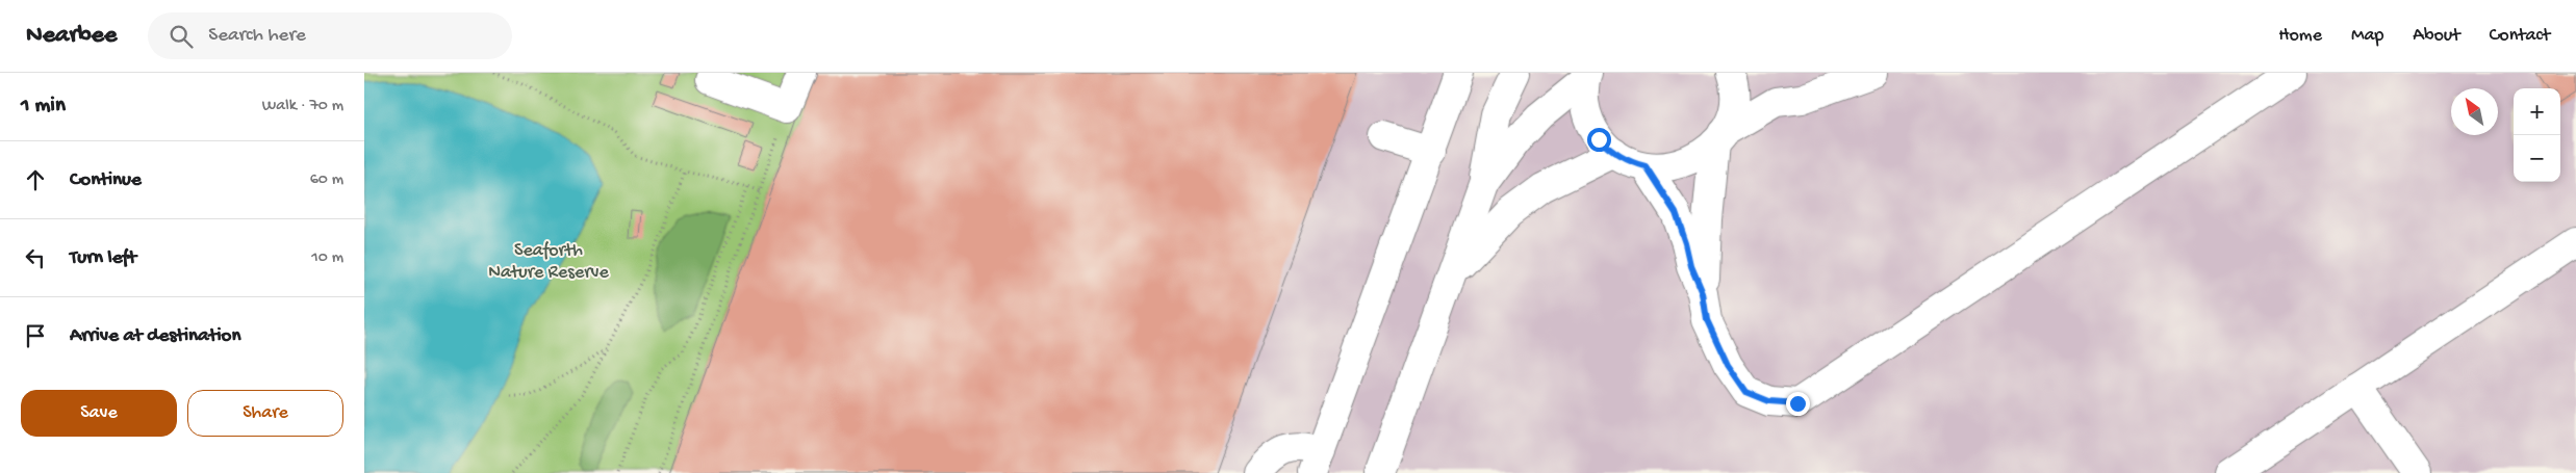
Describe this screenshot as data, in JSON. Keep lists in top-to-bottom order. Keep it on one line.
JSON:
{"parks":["Seaforth Nature Reserve"],"north":"top left","page":{"header":"Nearbee","search":"Search here","nav":["Home","Map","About","Contact"],"heading":["1 min","Walk · 70 m"],"map_buttons":["+","−"],"list":[["Continue","60 m"],["Turn left","10 m"],"Arrive at destination"],"buttons":["Save","Share"]}}
